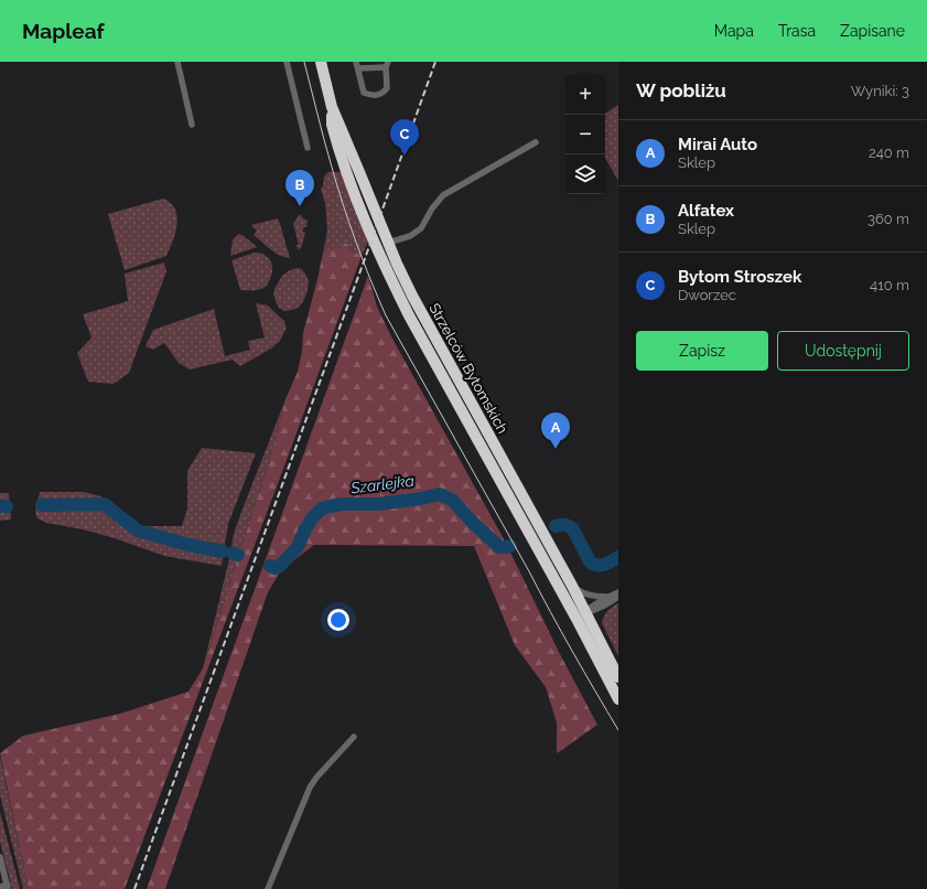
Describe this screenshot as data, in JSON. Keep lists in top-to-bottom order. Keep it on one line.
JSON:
{"streets":{"highway":["Strzelców Bytomskich"]},"water":["Szarlejka"],"page":{"header":"Mapleaf","nav":["Mapa","Trasa","Zapisane"],"heading":["W pobliżu","Wyniki: 3"],"map_buttons":["+","−"],"pins":["C","B","A"],"list":[{"mark":"A","name":"Mirai Auto","note":"Sklep","value":"240 m"},{"mark":"B","name":"Alfatex","note":"Sklep","value":"360 m"},{"mark":"C","name":"Bytom Stroszek","note":"Dworzec","value":"410 m"}],"buttons":["Zapisz","Udostępnij"]}}
